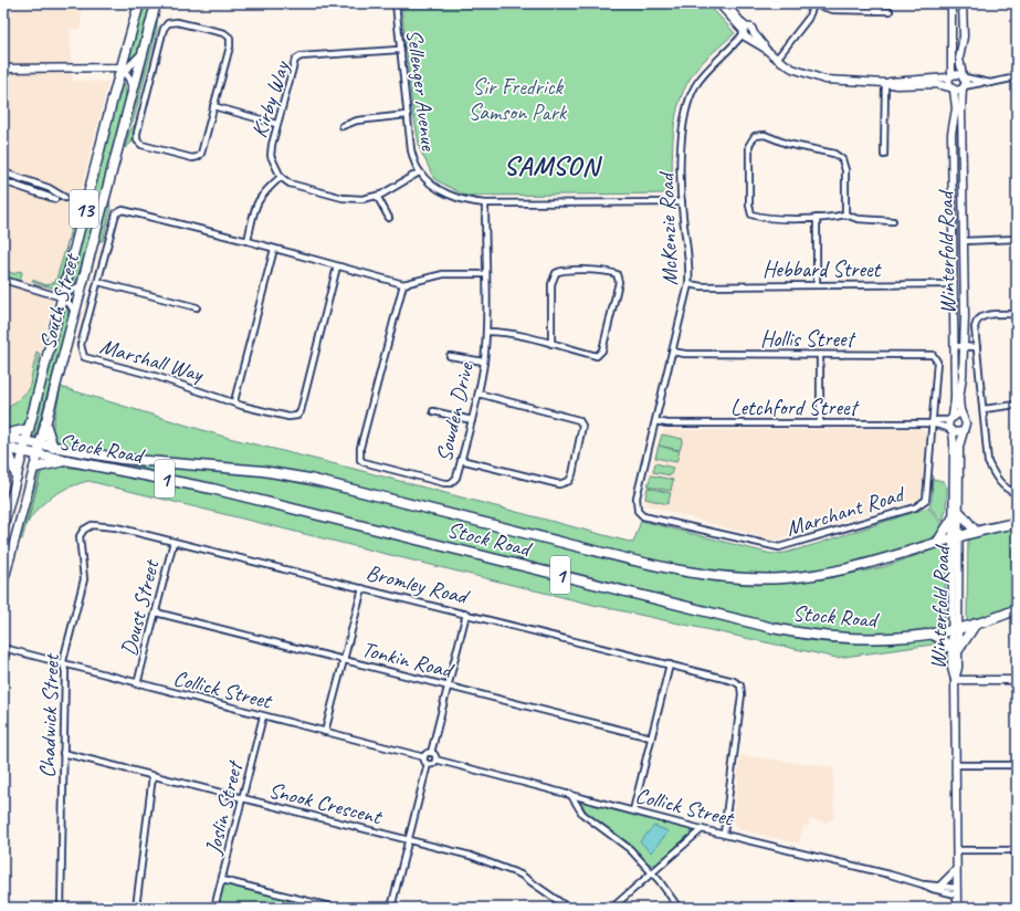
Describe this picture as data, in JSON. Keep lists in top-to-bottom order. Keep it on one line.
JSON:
{"streets":{"highway":["13","South Street","Stock Road","1"],"main road":["Winterfold Road"],"street":["Sellenger Avenue","Kirby Way","McKenzie Road","Hebbard Street","Hollis Street","Marshall Way","Letchford Street","Sowden Drive","Marchant Road","Bromley Road","Doust Street","Tonkin Road","Collick Street","Chadwick Street","Snook Crescent","Joslin Street"]},"crossings":[["Sellenger Avenue","Kirby Way"],["Sellenger Avenue","McKenzie Road"],["Sellenger Avenue","Sowden Drive"],["McKenzie Road","Hebbard Street"],["McKenzie Road","Hollis Street"],["McKenzie Road","Letchford Street"],["McKenzie Road","Marchant Road"],["Winterfold Road","Hebbard Street"],["Winterfold Road","Letchford Street"],["Winterfold Road","Stock Road"],["Winterfold Road","Collick Street"],["South Street","Stock Road"],["Hollis Street","Marchant Road"],["Marshall Way","Sowden Drive"],["Letchford Street","Marchant Road"],["Bromley Road","Doust Street"],["Bromley Road","Collick Street"],["Bromley Road","Chadwick Street"],["Doust Street","Tonkin Road"],["Doust Street","Collick Street"],["Collick Street","Chadwick Street"],["Collick Street","Joslin Street"],["Chadwick Street","Snook Crescent"],["Snook Crescent","Joslin Street"]],"districts":["SAMSON"],"parks":["Sir Fredrick Samson Park"]}
